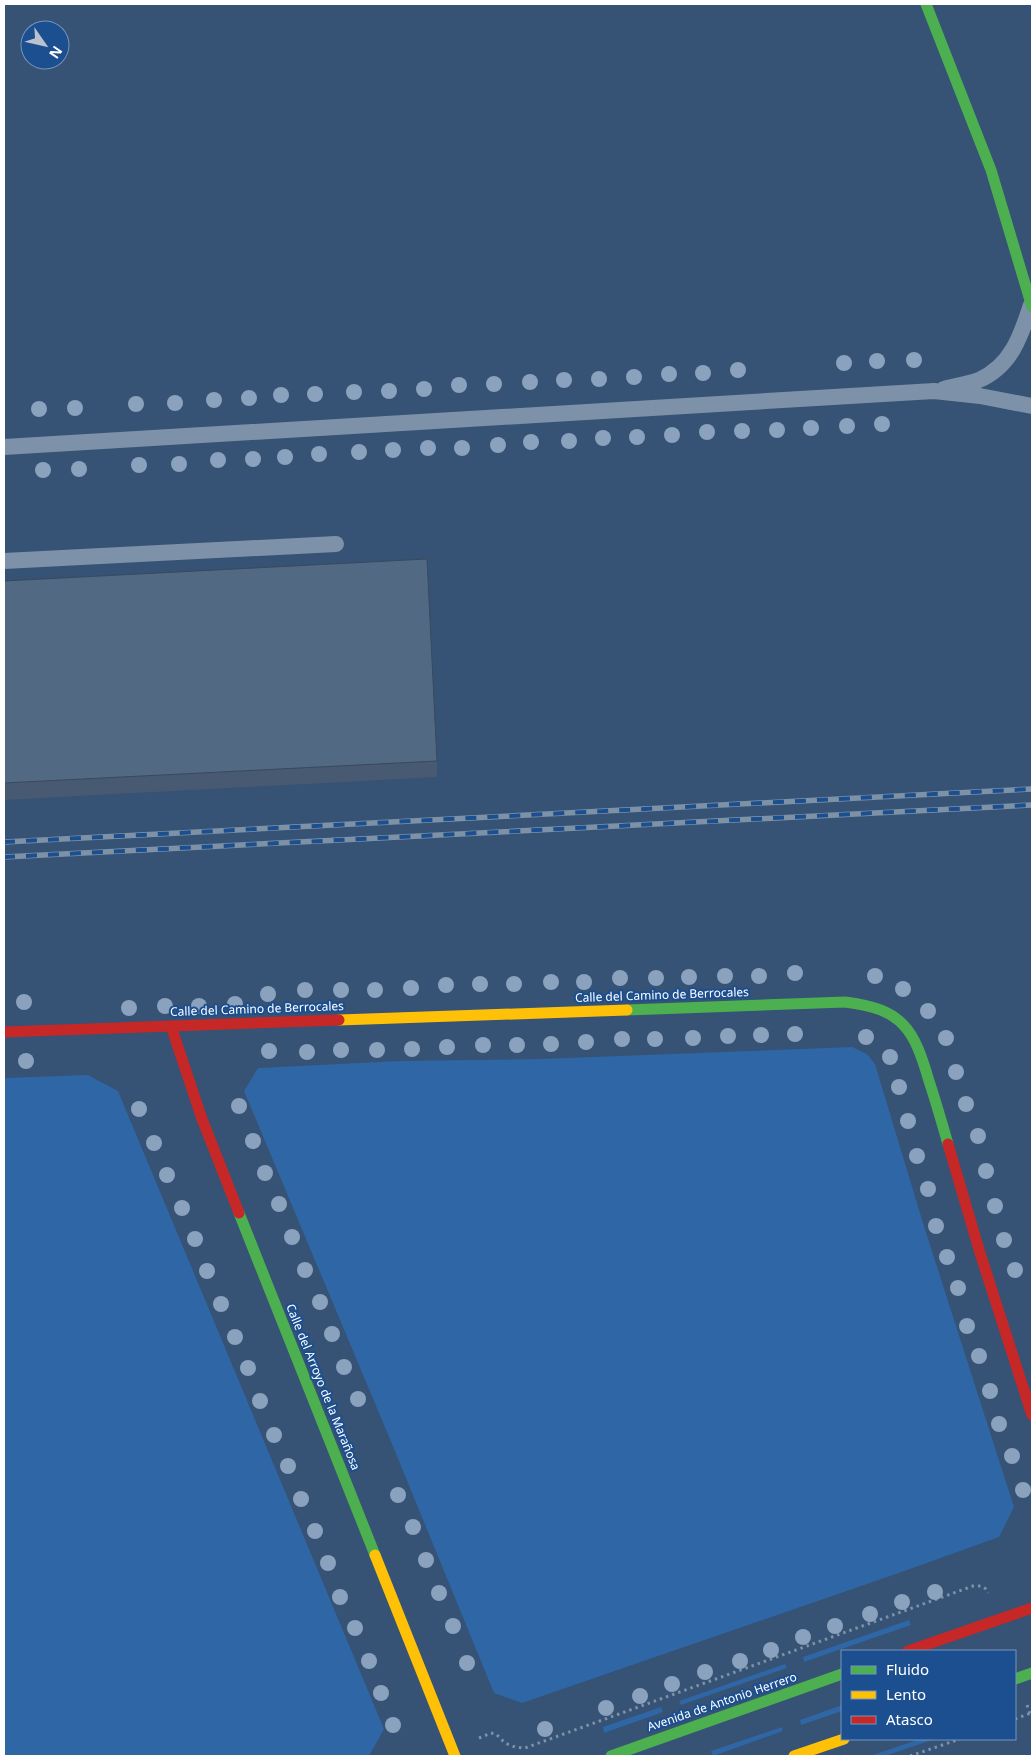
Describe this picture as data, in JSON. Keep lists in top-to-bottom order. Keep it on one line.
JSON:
{"streets":{"street":["Calle del Camino de Berrocales","Calle del Arroyo de la Marañosa","Avenida de Antonio Herrero"]},"crossings":[["Calle del Camino de Berrocales","Calle del Arroyo de la Marañosa"]],"legend":["Fluido","Lento","Atasco"],"north":"bottom right"}
